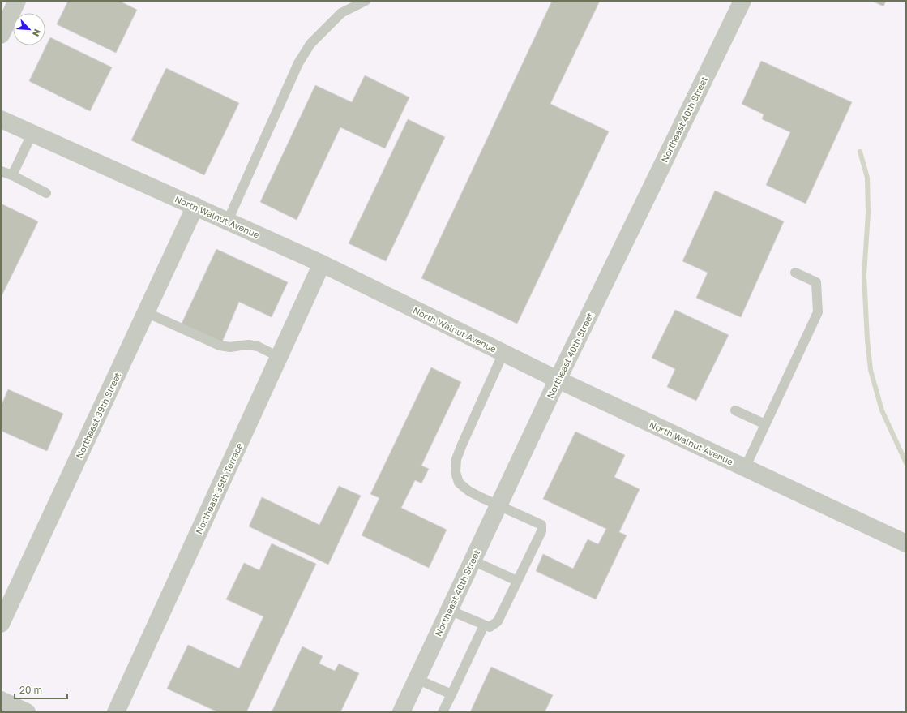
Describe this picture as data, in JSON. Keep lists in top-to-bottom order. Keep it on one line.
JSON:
{"streets":{"street":["Northeast 40th Street","North Walnut Avenue","Northeast 39th Street","Northeast 39th Terrace"]},"crossings":[["Northeast 40th Street","North Walnut Avenue"],["North Walnut Avenue","Northeast 39th Street"],["North Walnut Avenue","Northeast 39th Terrace"]],"scale_bar":"20 m","north":"bottom right"}
